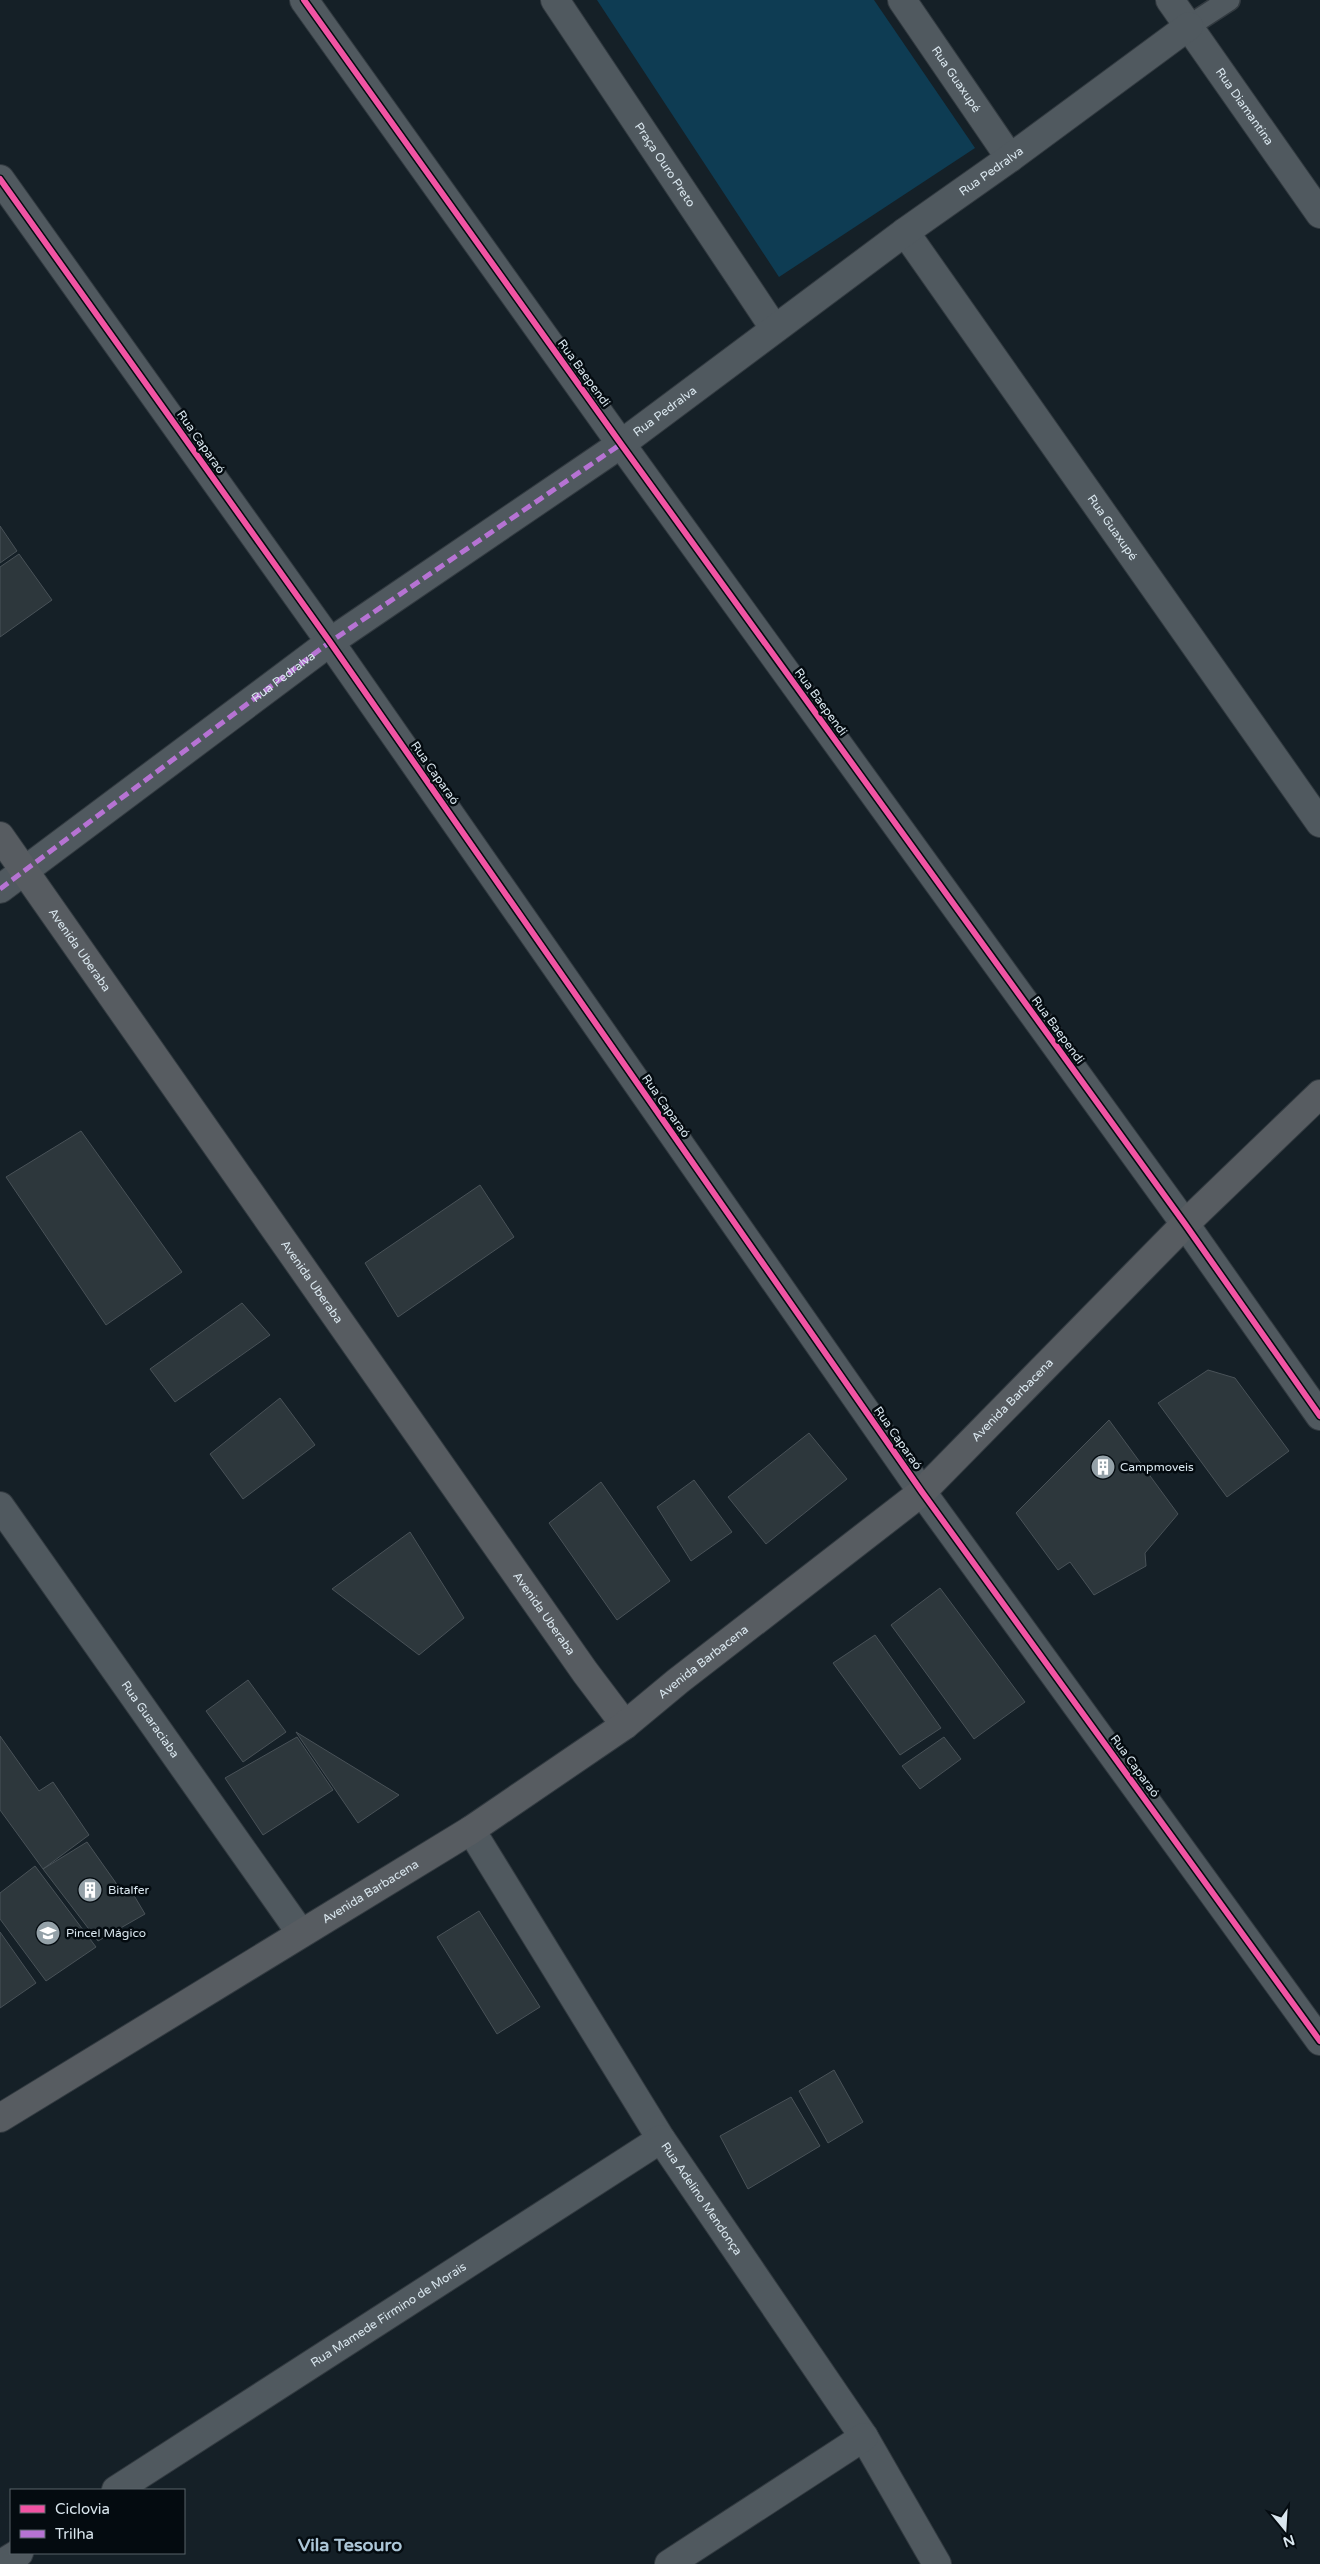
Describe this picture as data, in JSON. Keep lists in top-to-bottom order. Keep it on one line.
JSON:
{"streets":{"main road":["Avenida Uberaba","Avenida Barbacena"],"street":["Rua Guaxupé","Rua Diamantina","Praça Ouro Preto","Rua Pedralva","Rua Baependi","Rua Caparaó","Rua Guaraciaba","Rua Adelino Mendonça","Rua Mamede Firmino de Morais"]},"crossings":[["Rua Guaxupé","Rua Pedralva"],["Rua Diamantina","Rua Pedralva"],["Praça Ouro Preto","Rua Pedralva"],["Rua Pedralva","Rua Baependi"],["Rua Pedralva","Rua Caparaó"],["Rua Pedralva","Avenida Uberaba"],["Rua Baependi","Avenida Barbacena"],["Rua Caparaó","Avenida Barbacena"],["Avenida Uberaba","Avenida Barbacena"],["Avenida Barbacena","Rua Guaraciaba"],["Avenida Barbacena","Rua Adelino Mendonça"],["Rua Adelino Mendonça","Rua Mamede Firmino de Morais"]],"districts":["Vila Tesouro"],"places":{"building":["Campmoveis","Bitalfer"],"school or university":["Pincel Mágico"]},"legend":["Ciclovia","Trilha"],"north":"bottom"}
